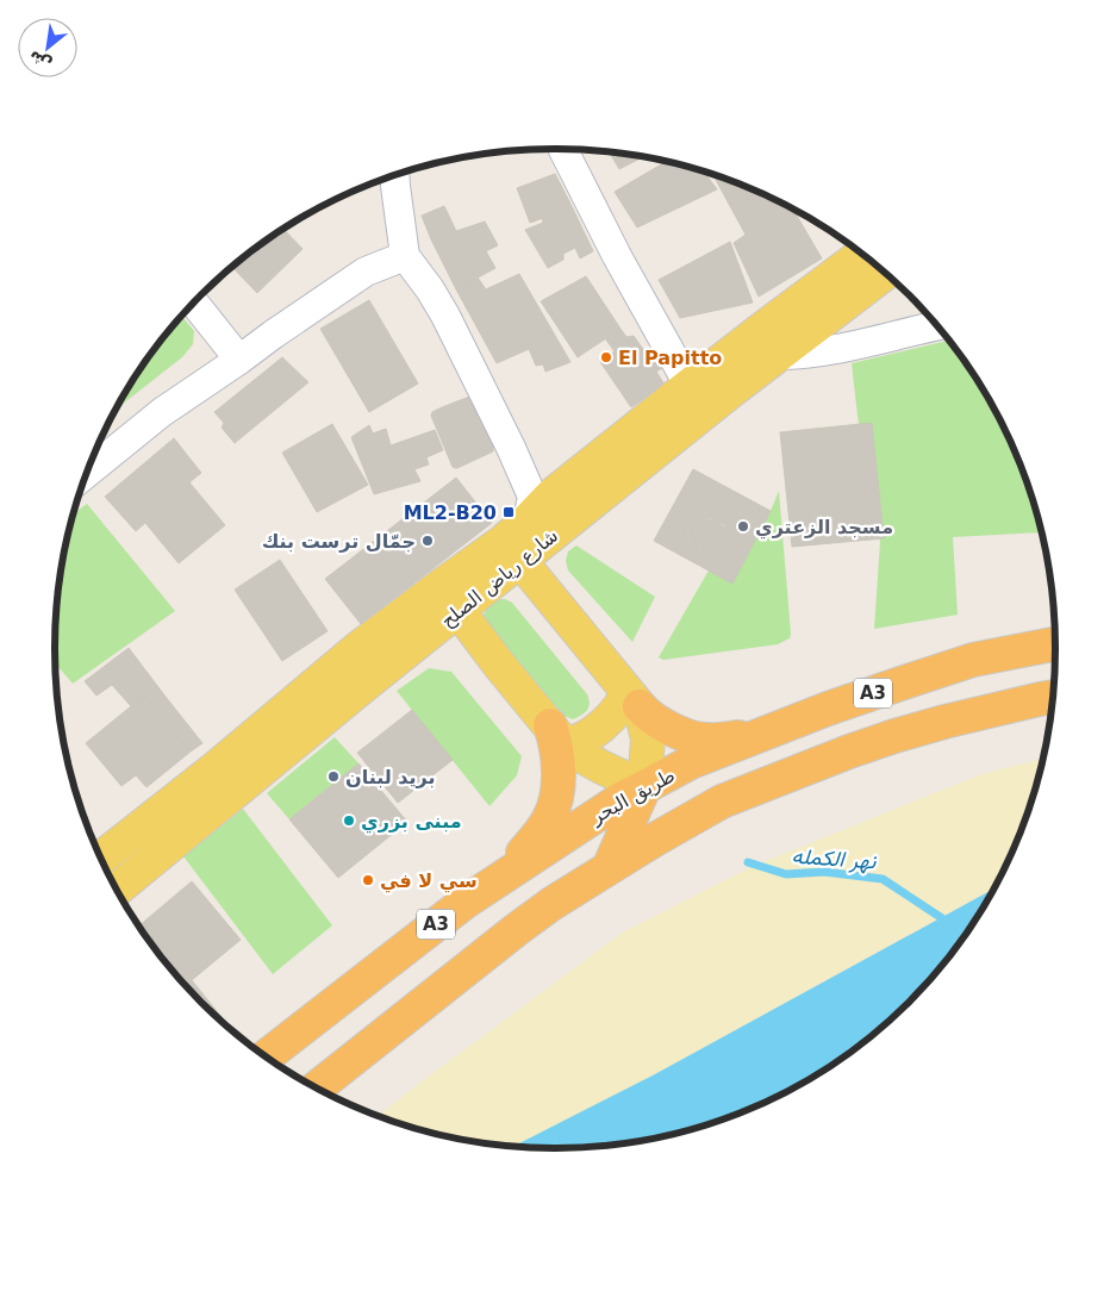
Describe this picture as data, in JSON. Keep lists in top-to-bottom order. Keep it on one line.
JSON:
{"streets":{"highway":["A3","طريق البحر"],"main road":["شارع رياض الصلح"]},"water":["نهر الكمله"],"places":{"other":["El Papitto","مسجد الزعتري","جمّال ترست بنك","بريد لبنان","مبنى بزري","سي لا في"],"transit":["ML2-B20"]},"north":"bottom left"}
